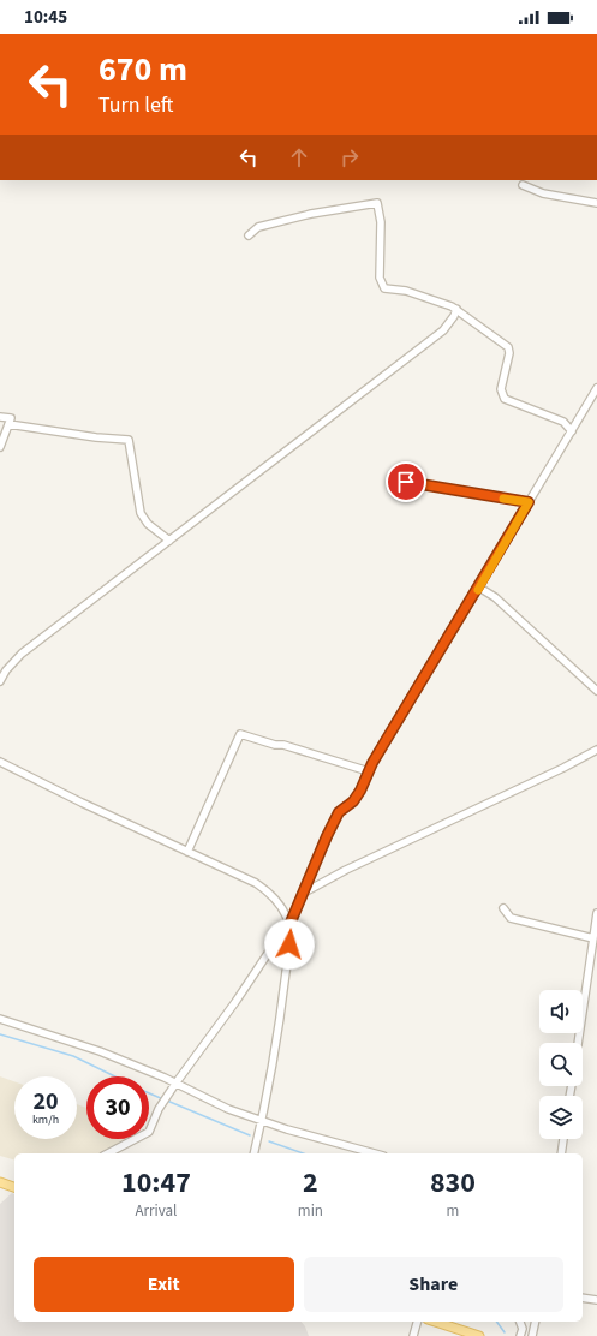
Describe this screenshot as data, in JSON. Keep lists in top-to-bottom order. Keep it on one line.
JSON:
{"page":{"status":"10:45","turn":["670 m","Turn left"],"speed":"20 km/h","limit":"30","eta":["10:47","Arrival","2","min","830","m"],"buttons":["Exit","Share"]}}
